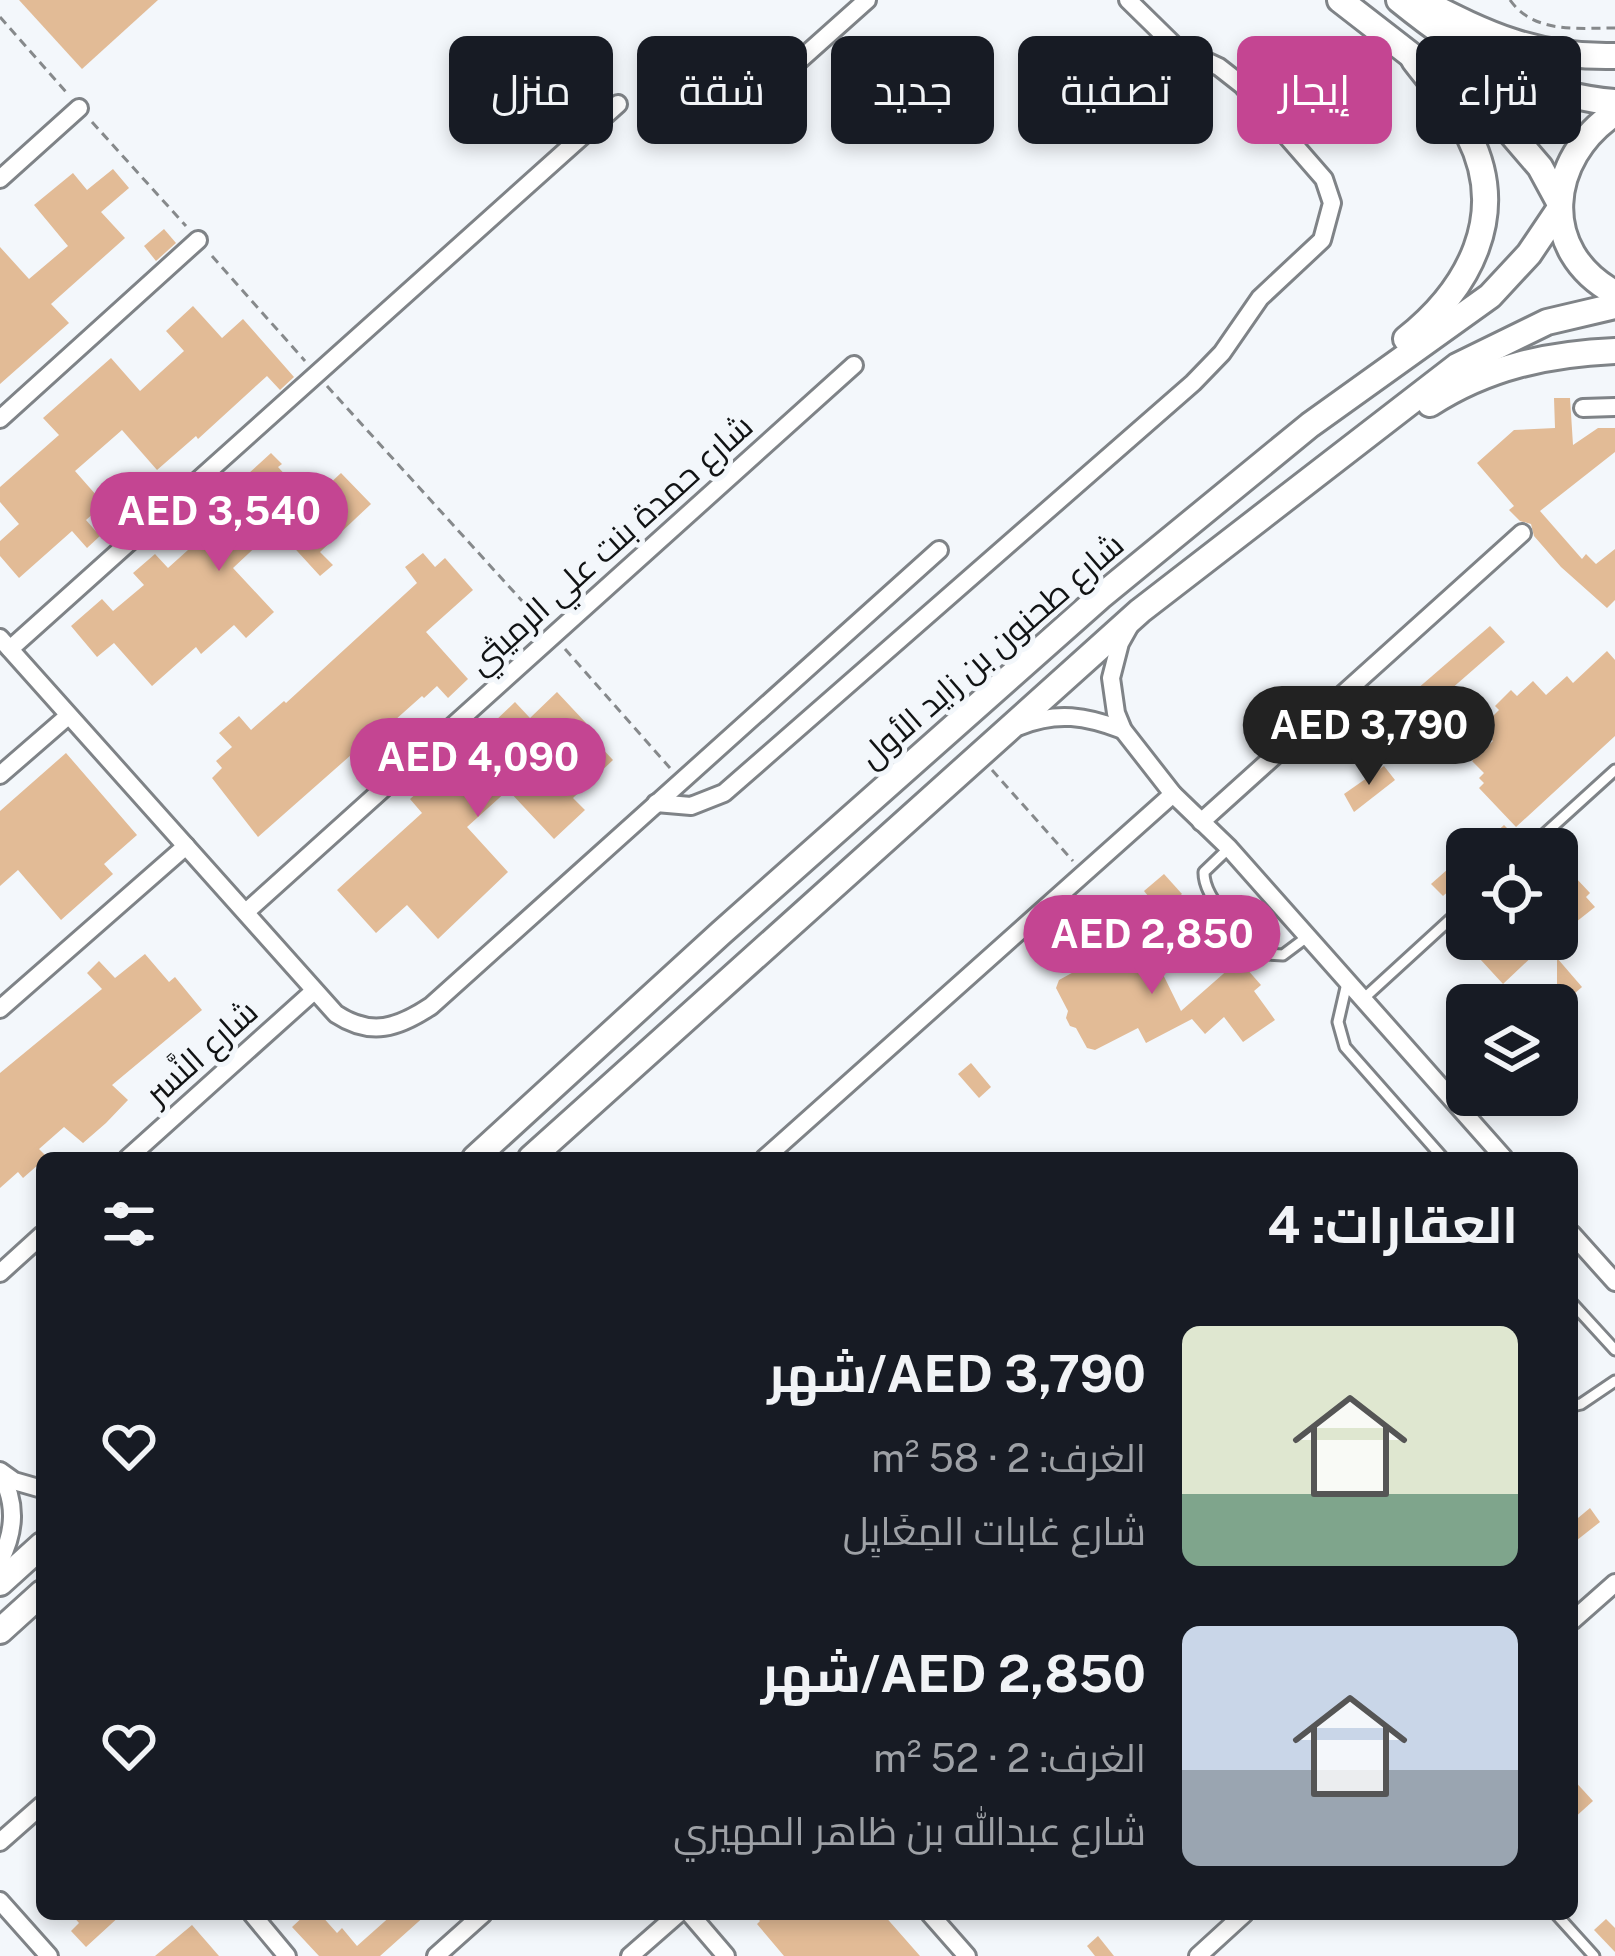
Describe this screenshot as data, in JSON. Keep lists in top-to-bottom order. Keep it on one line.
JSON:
{"streets":{"street":["شارع حمدة بنت علي الرميثي","شارع طحنون بن زايد الأول","شارع النَّسر"]},"page":{"chip":["شراء","إيجار","تصفية","جديد","شقة","منزل"],"price":["AED 3,540","AED 3,790","AED 4,090","AED 2,850"],"heading":"العقارات: 4","list":[{"name":"AED 3,790/شهر","note":"الغرف: 2 · 58 m² · شارع غابات المِغَايِل"},{"name":"AED 2,850/شهر","note":"الغرف: 2 · 52 m² · شارع عبدالله بن ظاهر المهيري"}]}}
